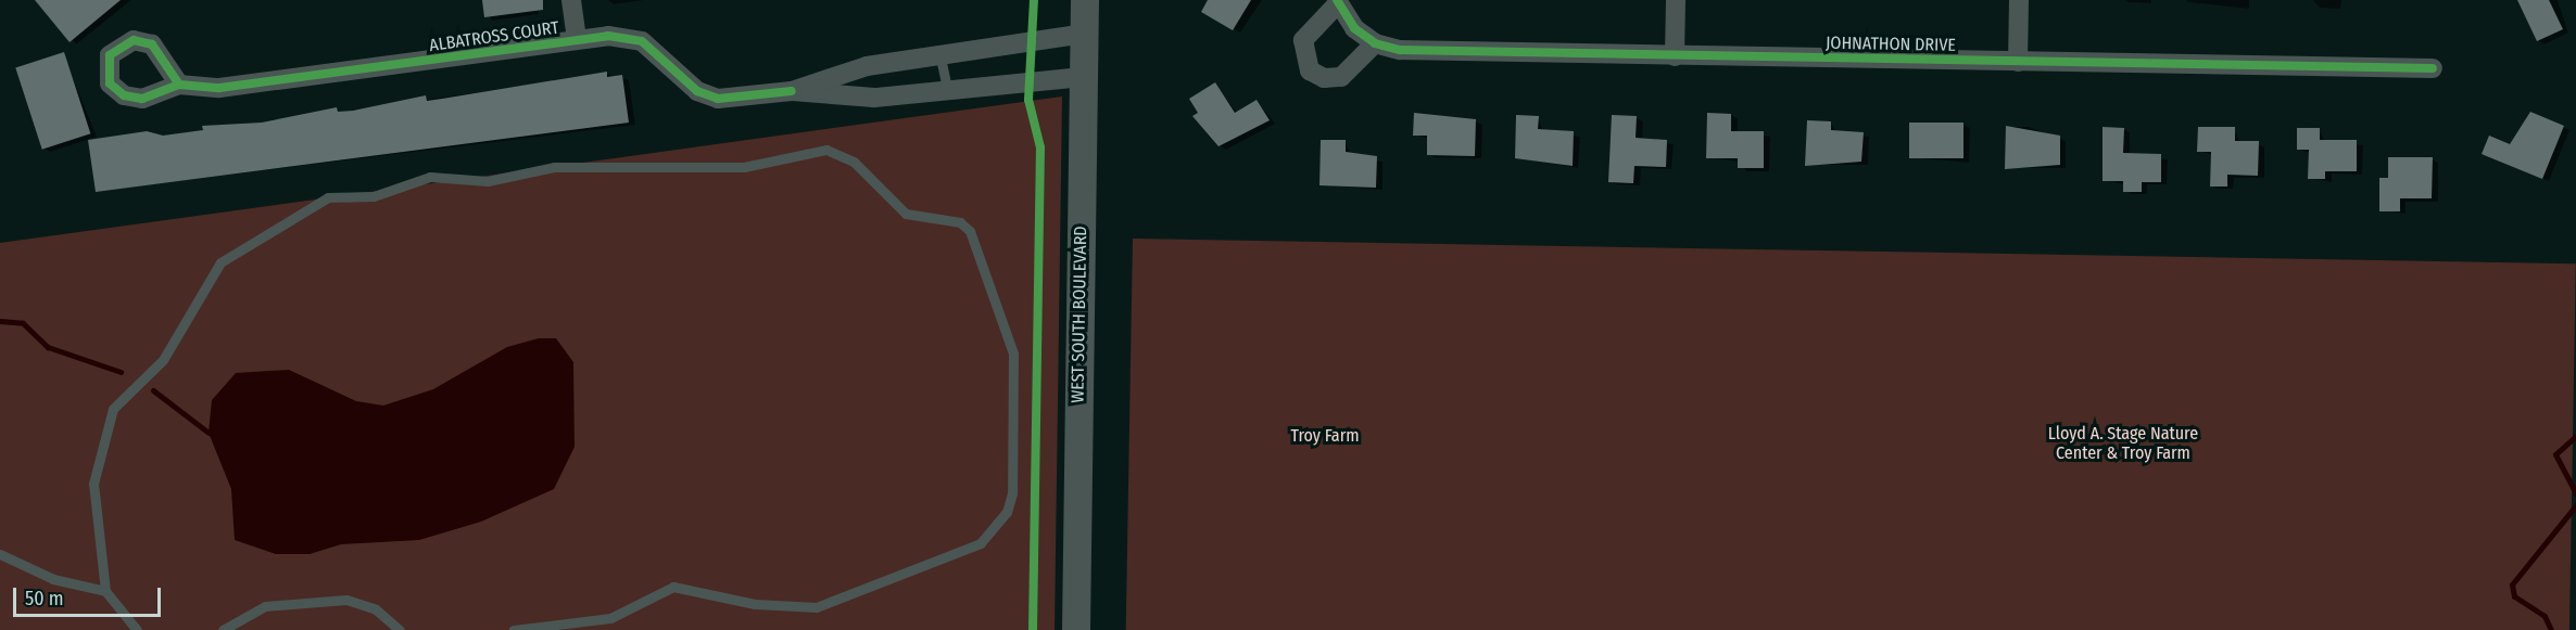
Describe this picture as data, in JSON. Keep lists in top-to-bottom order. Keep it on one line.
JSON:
{"streets":{"main road":["WEST SOUTH BOULEVARD"],"street":["ALBATROSS COURT","JOHNATHON DRIVE"]},"crossings":[["ALBATROSS COURT","WEST SOUTH BOULEVARD"]],"parks":["Lloyd A. Stage Nature Center & Troy Farm","Troy Farm"],"scale_bar":"50 m"}
